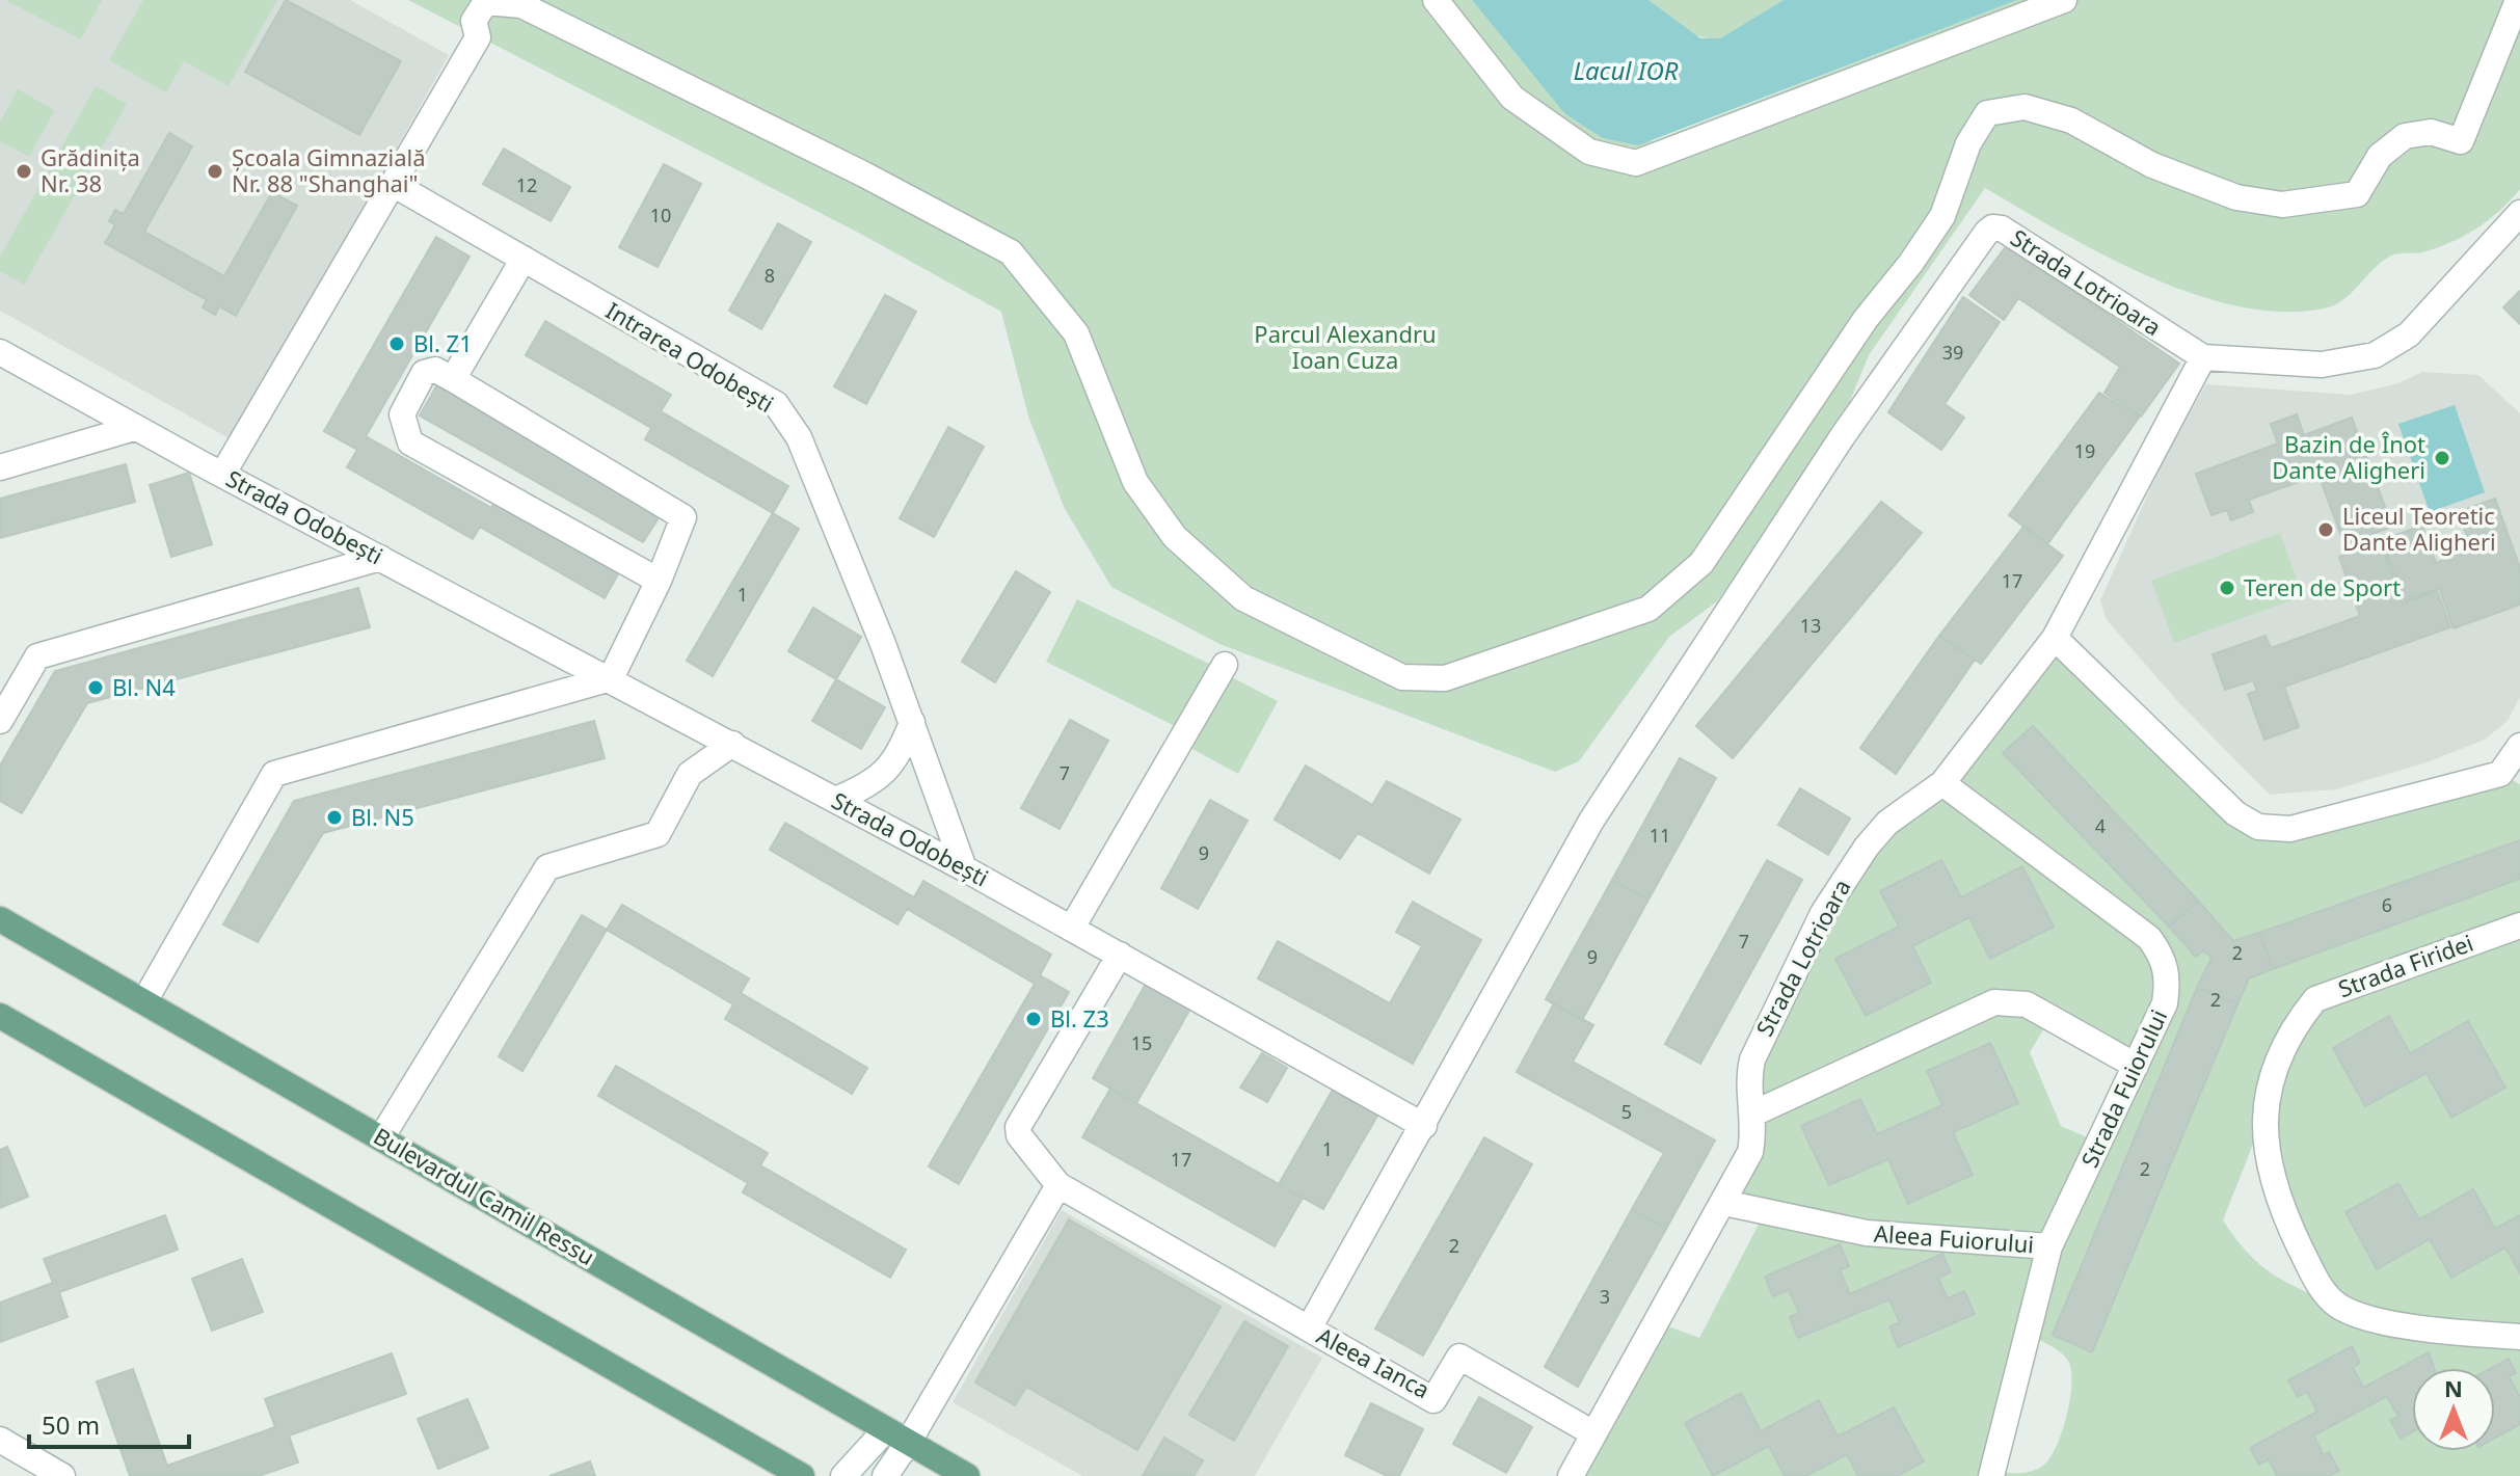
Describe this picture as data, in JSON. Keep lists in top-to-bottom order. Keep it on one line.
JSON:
{"streets":{"main road":["Bulevardul Camil Ressu"],"street":["Strada Lotrioara","Intrarea Odobești","Strada Odobești","Strada Firidei","Strada Fuiorului","Aleea Fuiorului","Aleea Ianca"]},"crossings":[["Strada Lotrioara","Strada Fuiorului"],["Strada Lotrioara","Aleea Fuiorului"],["Strada Lotrioara","Aleea Ianca"],["Intrarea Odobești","Strada Odobești"],["Strada Odobești","Aleea Ianca"],["Strada Fuiorului","Aleea Fuiorului"]],"water":["Lacul IOR"],"parks":["Parcul Alexandru Ioan Cuza"],"places":["Grădinița Nr. 38","Școala Gimnazială Nr. 88 \"Shanghai\"","Bl. Z1","Bazin de Înot Dante Aligheri","Liceul Teoretic Dante Aligheri","Teren de Sport","Bl. N4","Bl. N5","Bl. Z3"],"house_numbers":["12","10","8","39","19","17","1","13","7","4","11","9","6","7","2","9","2","15","5","1","17","2","2","3"],"scale_bar":"50 m","north":"top"}
